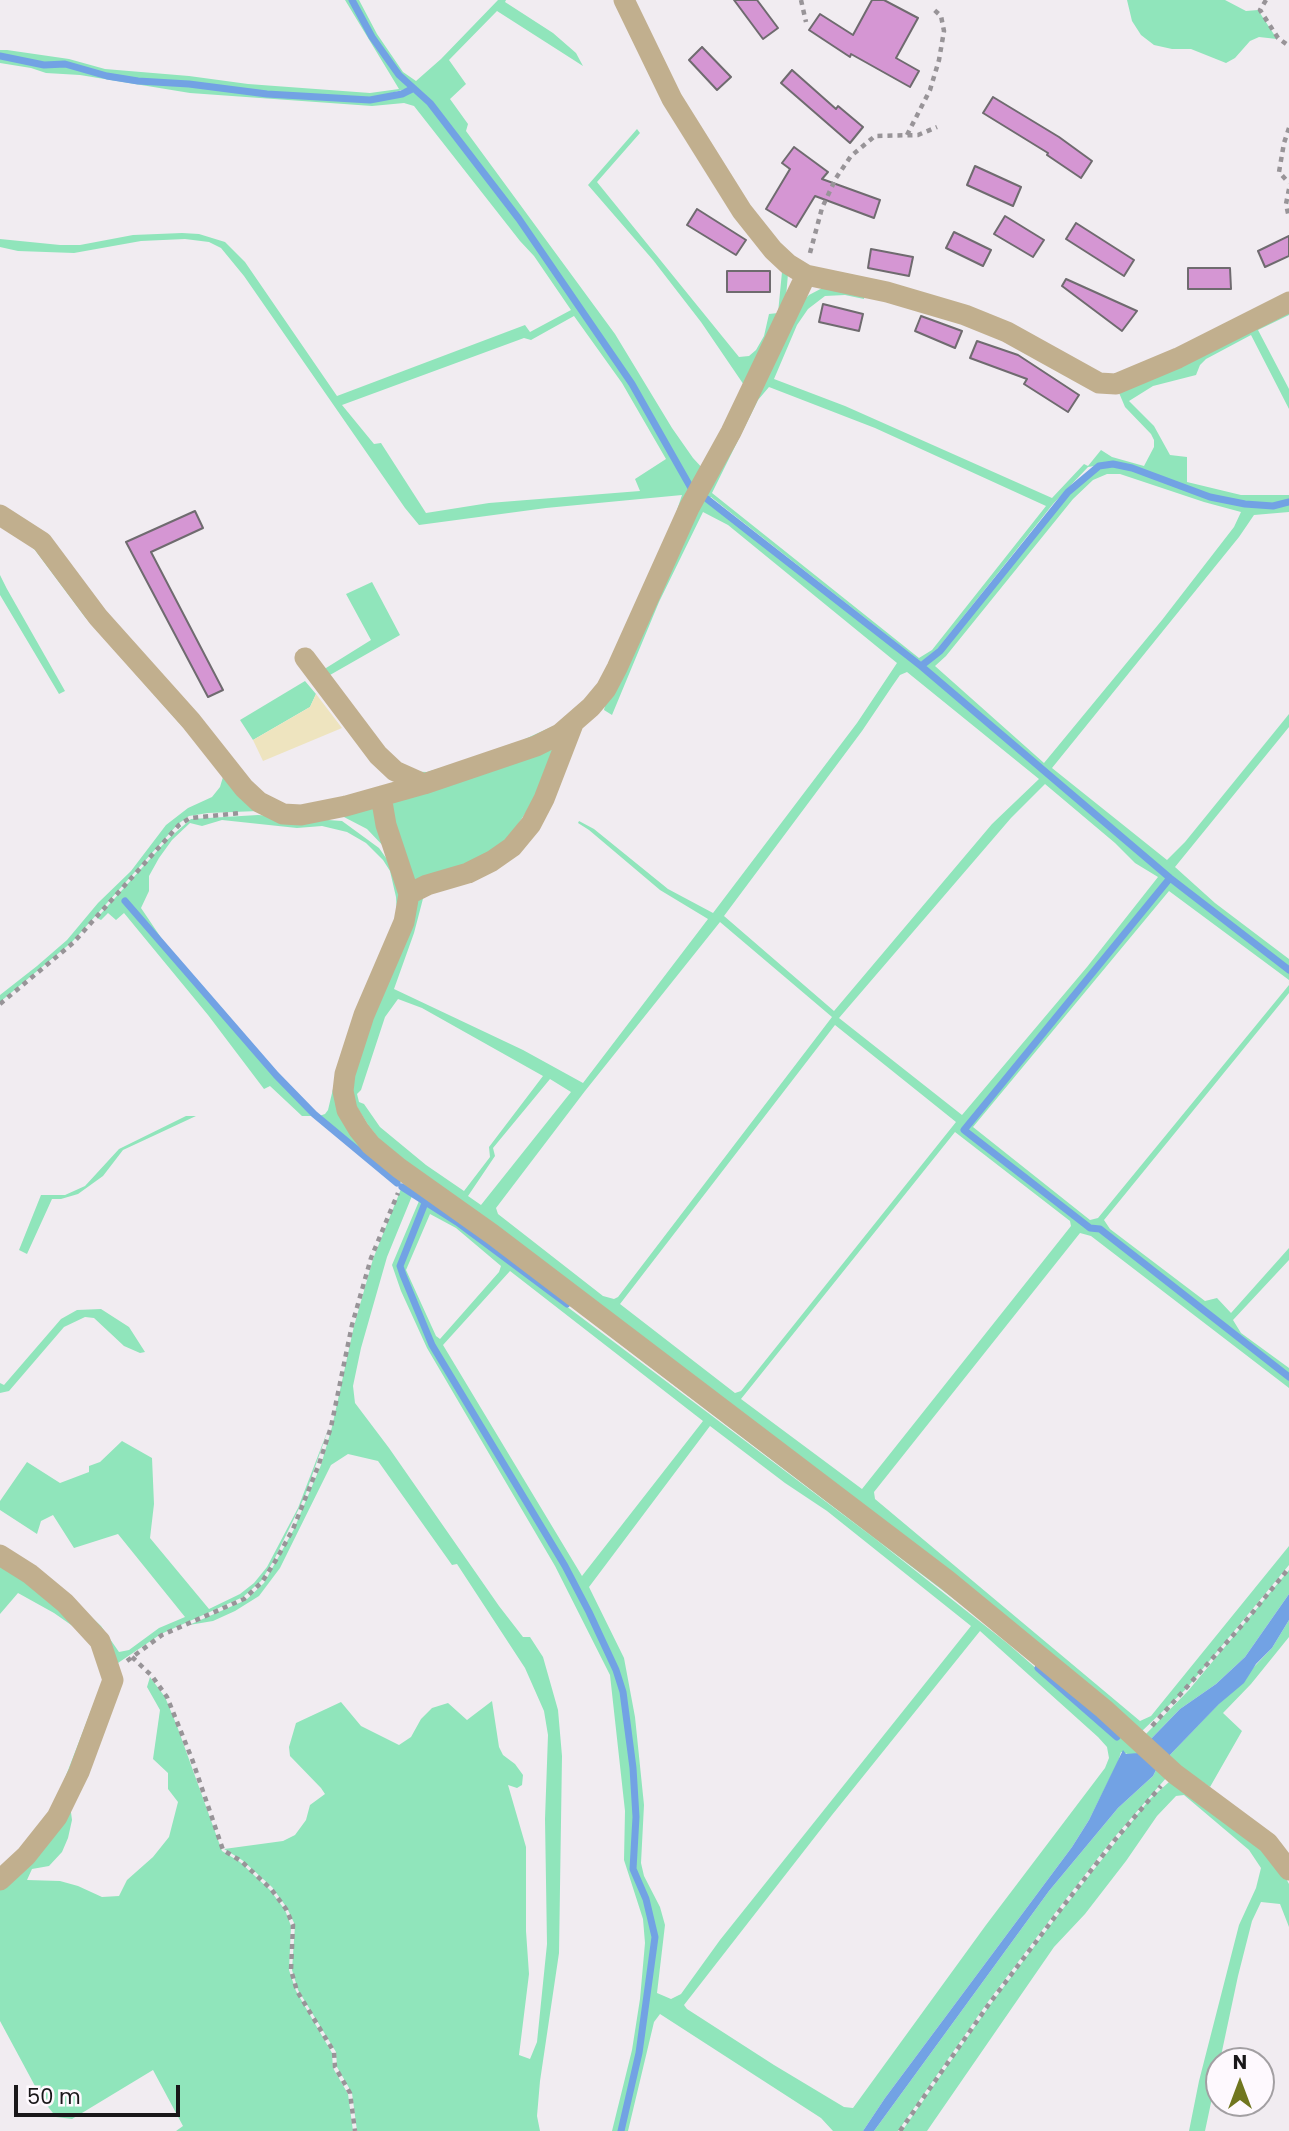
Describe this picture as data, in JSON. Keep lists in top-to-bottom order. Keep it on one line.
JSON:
{"scale_bar":"50 m","north":"top"}
